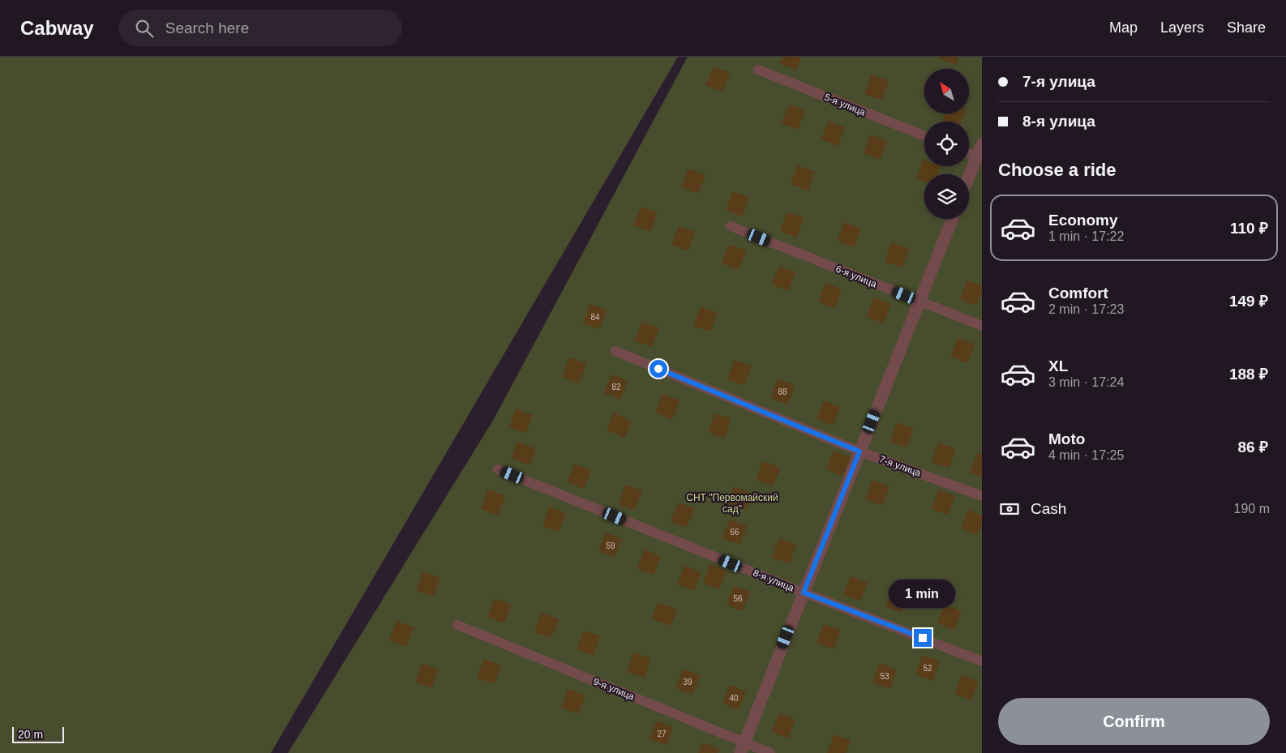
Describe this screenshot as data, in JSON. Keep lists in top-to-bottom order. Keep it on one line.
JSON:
{"streets":{"lane":["5-я улица","6-я улица","7-я улица","8-я улица","9-я улица"]},"parks":["СНТ \"Первомайский сад\""],"house_numbers":["84","82","88","66","59","56","52","53","39","40","27"],"scale_bar":"20 m","north":"top left","page":{"header":"Cabway","search":"Search here","nav":["Map","Layers","Share"],"banner":["7-я улица","8-я улица"],"heading":"Choose a ride","list":[{"name":"Economy","note":"1 min · 17:22","value":"110 ₽"},{"name":"Comfort","note":"2 min · 17:23","value":"149 ₽"},{"name":"XL","note":"3 min · 17:24","value":"188 ₽"},{"name":"Moto","note":"4 min · 17:25","value":"86 ₽"}],"pay":["Cash","190 m"],"bubble":"1 min","buttons":"Confirm","scale":"20 m"}}
